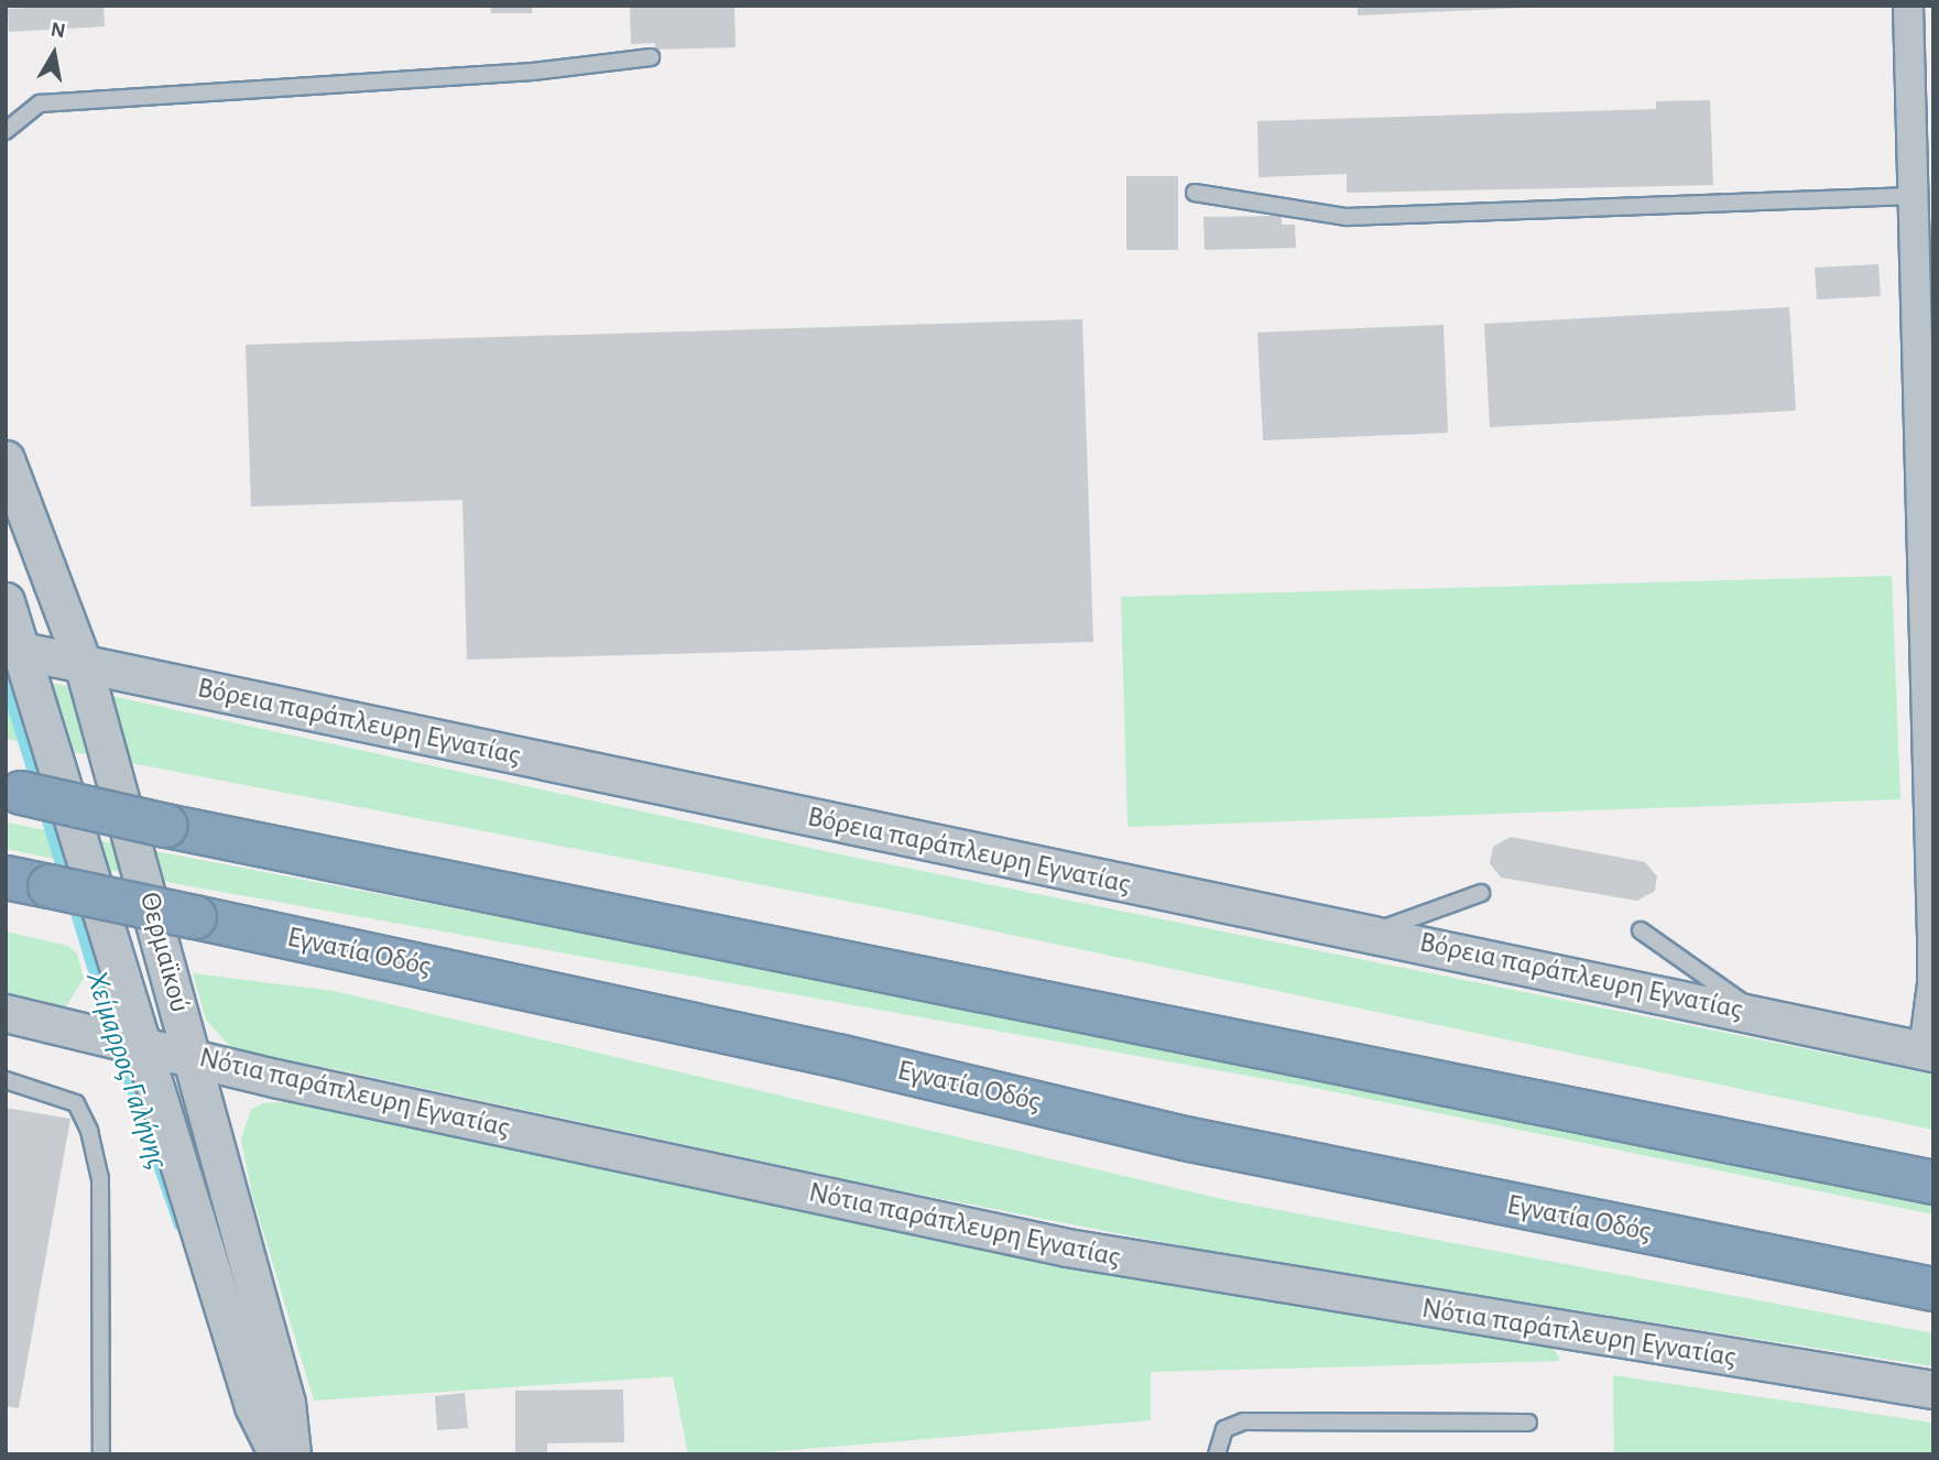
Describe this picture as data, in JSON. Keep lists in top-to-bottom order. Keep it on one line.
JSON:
{"streets":{"highway":["Εγνατία Οδός"],"street":["Βόρεια παράπλευρη Εγνατίας","Θερμαϊκού","Νότια παράπλευρη Εγνατίας"]},"crossings":[["Βόρεια παράπλευρη Εγνατίας","Θερμαϊκού"],["Θερμαϊκού","Νότια παράπλευρη Εγνατίας"]],"water":["Χείμαρρος Γαλήνης"],"north":"top"}
